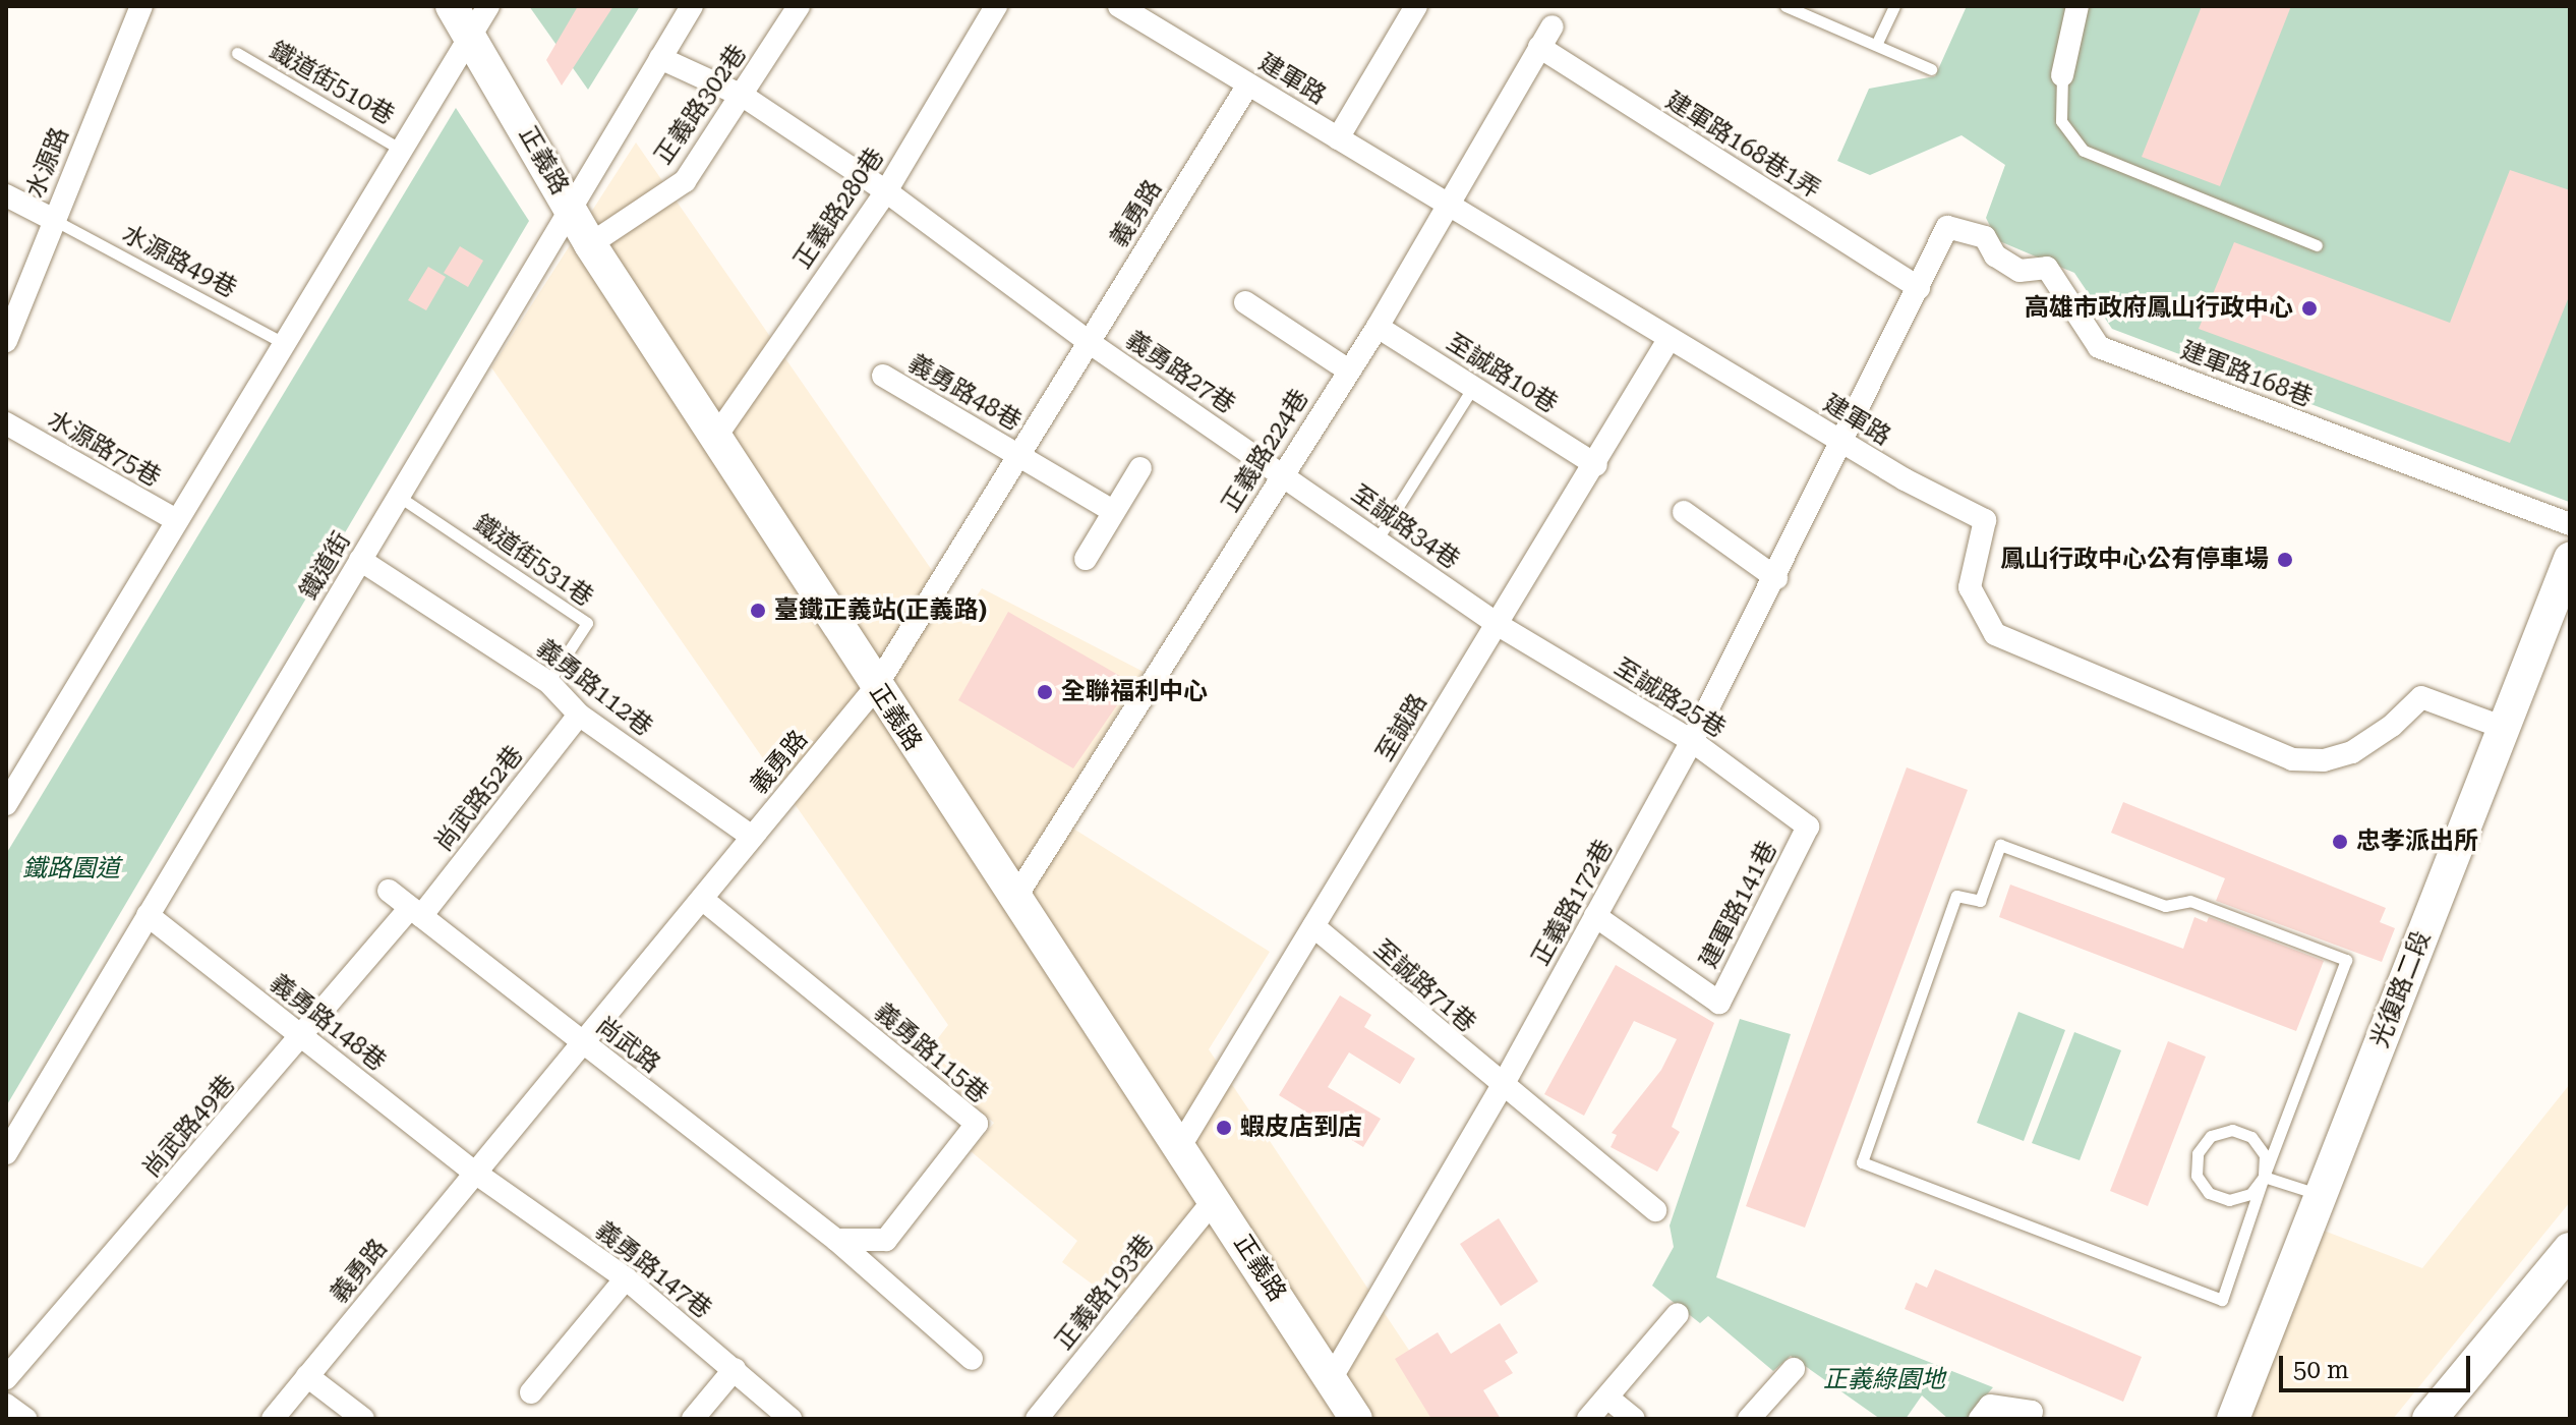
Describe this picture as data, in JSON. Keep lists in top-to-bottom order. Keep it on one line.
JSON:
{"streets":{"street":["建軍路","正義路302巷","建軍路168巷1弄","正義路","水源路","正義路280巷","義勇路","義勇路27巷","至誠路10巷","建軍路168巷","義勇路48巷","水源路75巷","正義路224巷","至誠路34巷","鐵道街","義勇路112巷","至誠路25巷","至誠路","尚武路52巷","正義路172巷","建軍路141巷","至誠路71巷","光復路二段","義勇路148巷","尚武路","義勇路115巷","尚武路49巷","義勇路147巷","正義路193巷"],"lane":["鐵道街510巷","水源路49巷","鐵道街531巷"]},"crossings":[["建軍路","義勇路"],["建軍路","建軍路168巷"],["建軍路","正義路224巷"],["建軍路","至誠路"],["建軍路","正義路172巷"],["建軍路","光復路二段"],["正義路302巷","正義路"],["正義路302巷","義勇路27巷"],["建軍路168巷1弄","建軍路168巷"],["建軍路168巷1弄","正義路224巷"],["正義路","正義路280巷"],["正義路","義勇路"],["正義路","正義路224巷"],["正義路","鐵道街"],["正義路","至誠路"],["正義路","正義路172巷"],["正義路","正義路193巷"],["水源路","水源路49巷"],["正義路280巷","義勇路27巷"],["義勇路","義勇路27巷"],["義勇路","義勇路48巷"],["義勇路","義勇路112巷"],["義勇路","義勇路148巷"],["義勇路","尚武路"],["義勇路","義勇路115巷"],["義勇路","義勇路147巷"],["義勇路27巷","正義路224巷"],["義勇路27巷","至誠路34巷"],["義勇路27巷","鐵道街"],["至誠路10巷","正義路224巷"],["至誠路10巷","至誠路"],["建軍路168巷","正義路172巷"],["正義路224巷","至誠路34巷"],["至誠路34巷","至誠路25巷"],["至誠路34巷","至誠路"],["鐵道街531巷","鐵道街"],["鐵道街531巷","義勇路112巷"],["鐵道街","義勇路112巷"],["鐵道街","義勇路148巷"],["義勇路112巷","尚武路52巷"],["至誠路25巷","至誠路"],["至誠路25巷","正義路172巷"],["至誠路25巷","建軍路141巷"],["至誠路","至誠路71巷"],["尚武路52巷","尚武路"],["尚武路52巷","尚武路49巷"],["正義路172巷","建軍路141巷"],["正義路172巷","至誠路71巷"],["義勇路148巷","尚武路49巷"],["義勇路148巷","義勇路147巷"],["尚武路","義勇路115巷"],["尚武路","尚武路49巷"]],"parks":["鐵路園道","正義綠園地"],"places":["高雄市政府鳳山行政中心","鳳山行政中心公有停車場","臺鐵正義站(正義路)","全聯福利中心","忠孝派出所","蝦皮店到店"],"scale_bar":"50 m"}
